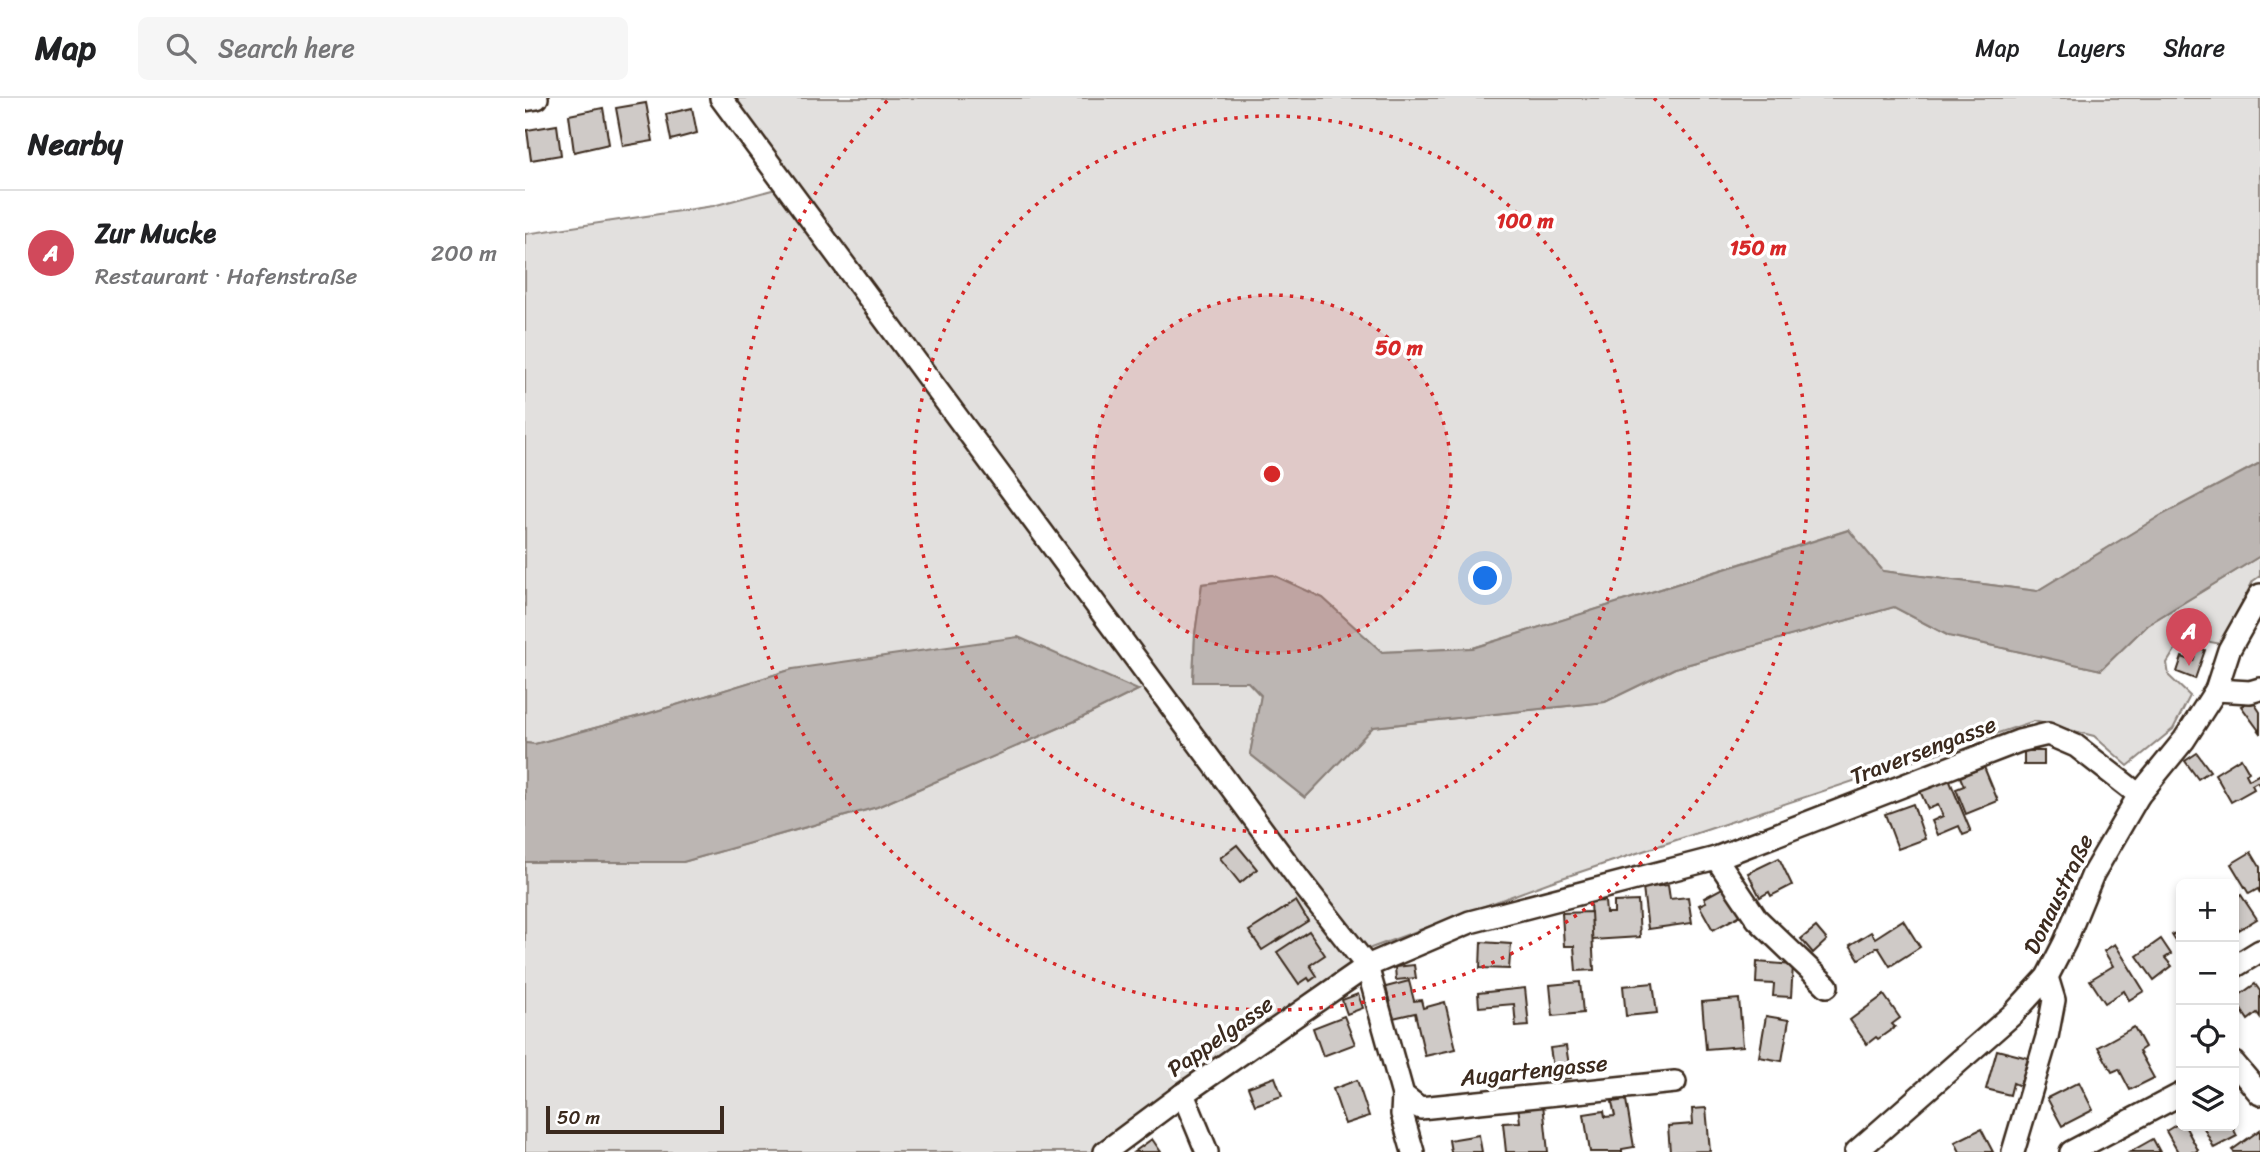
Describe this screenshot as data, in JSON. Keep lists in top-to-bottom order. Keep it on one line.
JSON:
{"streets":{"street":["Traversengasse","Donaustraße","Pappelgasse","Augartengasse"]},"crossings":[["Traversengasse","Donaustraße"],["Traversengasse","Pappelgasse"]],"scale_bar":"50 m","page":{"header":"Map","search":"Search here","nav":["Map","Layers","Share"],"heading":"Nearby","list":[{"mark":"A","name":"Zur Mucke","note":"Restaurant · Hafenstraße","value":"200 m"}],"pins":"A","map_buttons":["+","−"],"scale":"50 m"},"rings":["100 m","150 m","50 m"]}
